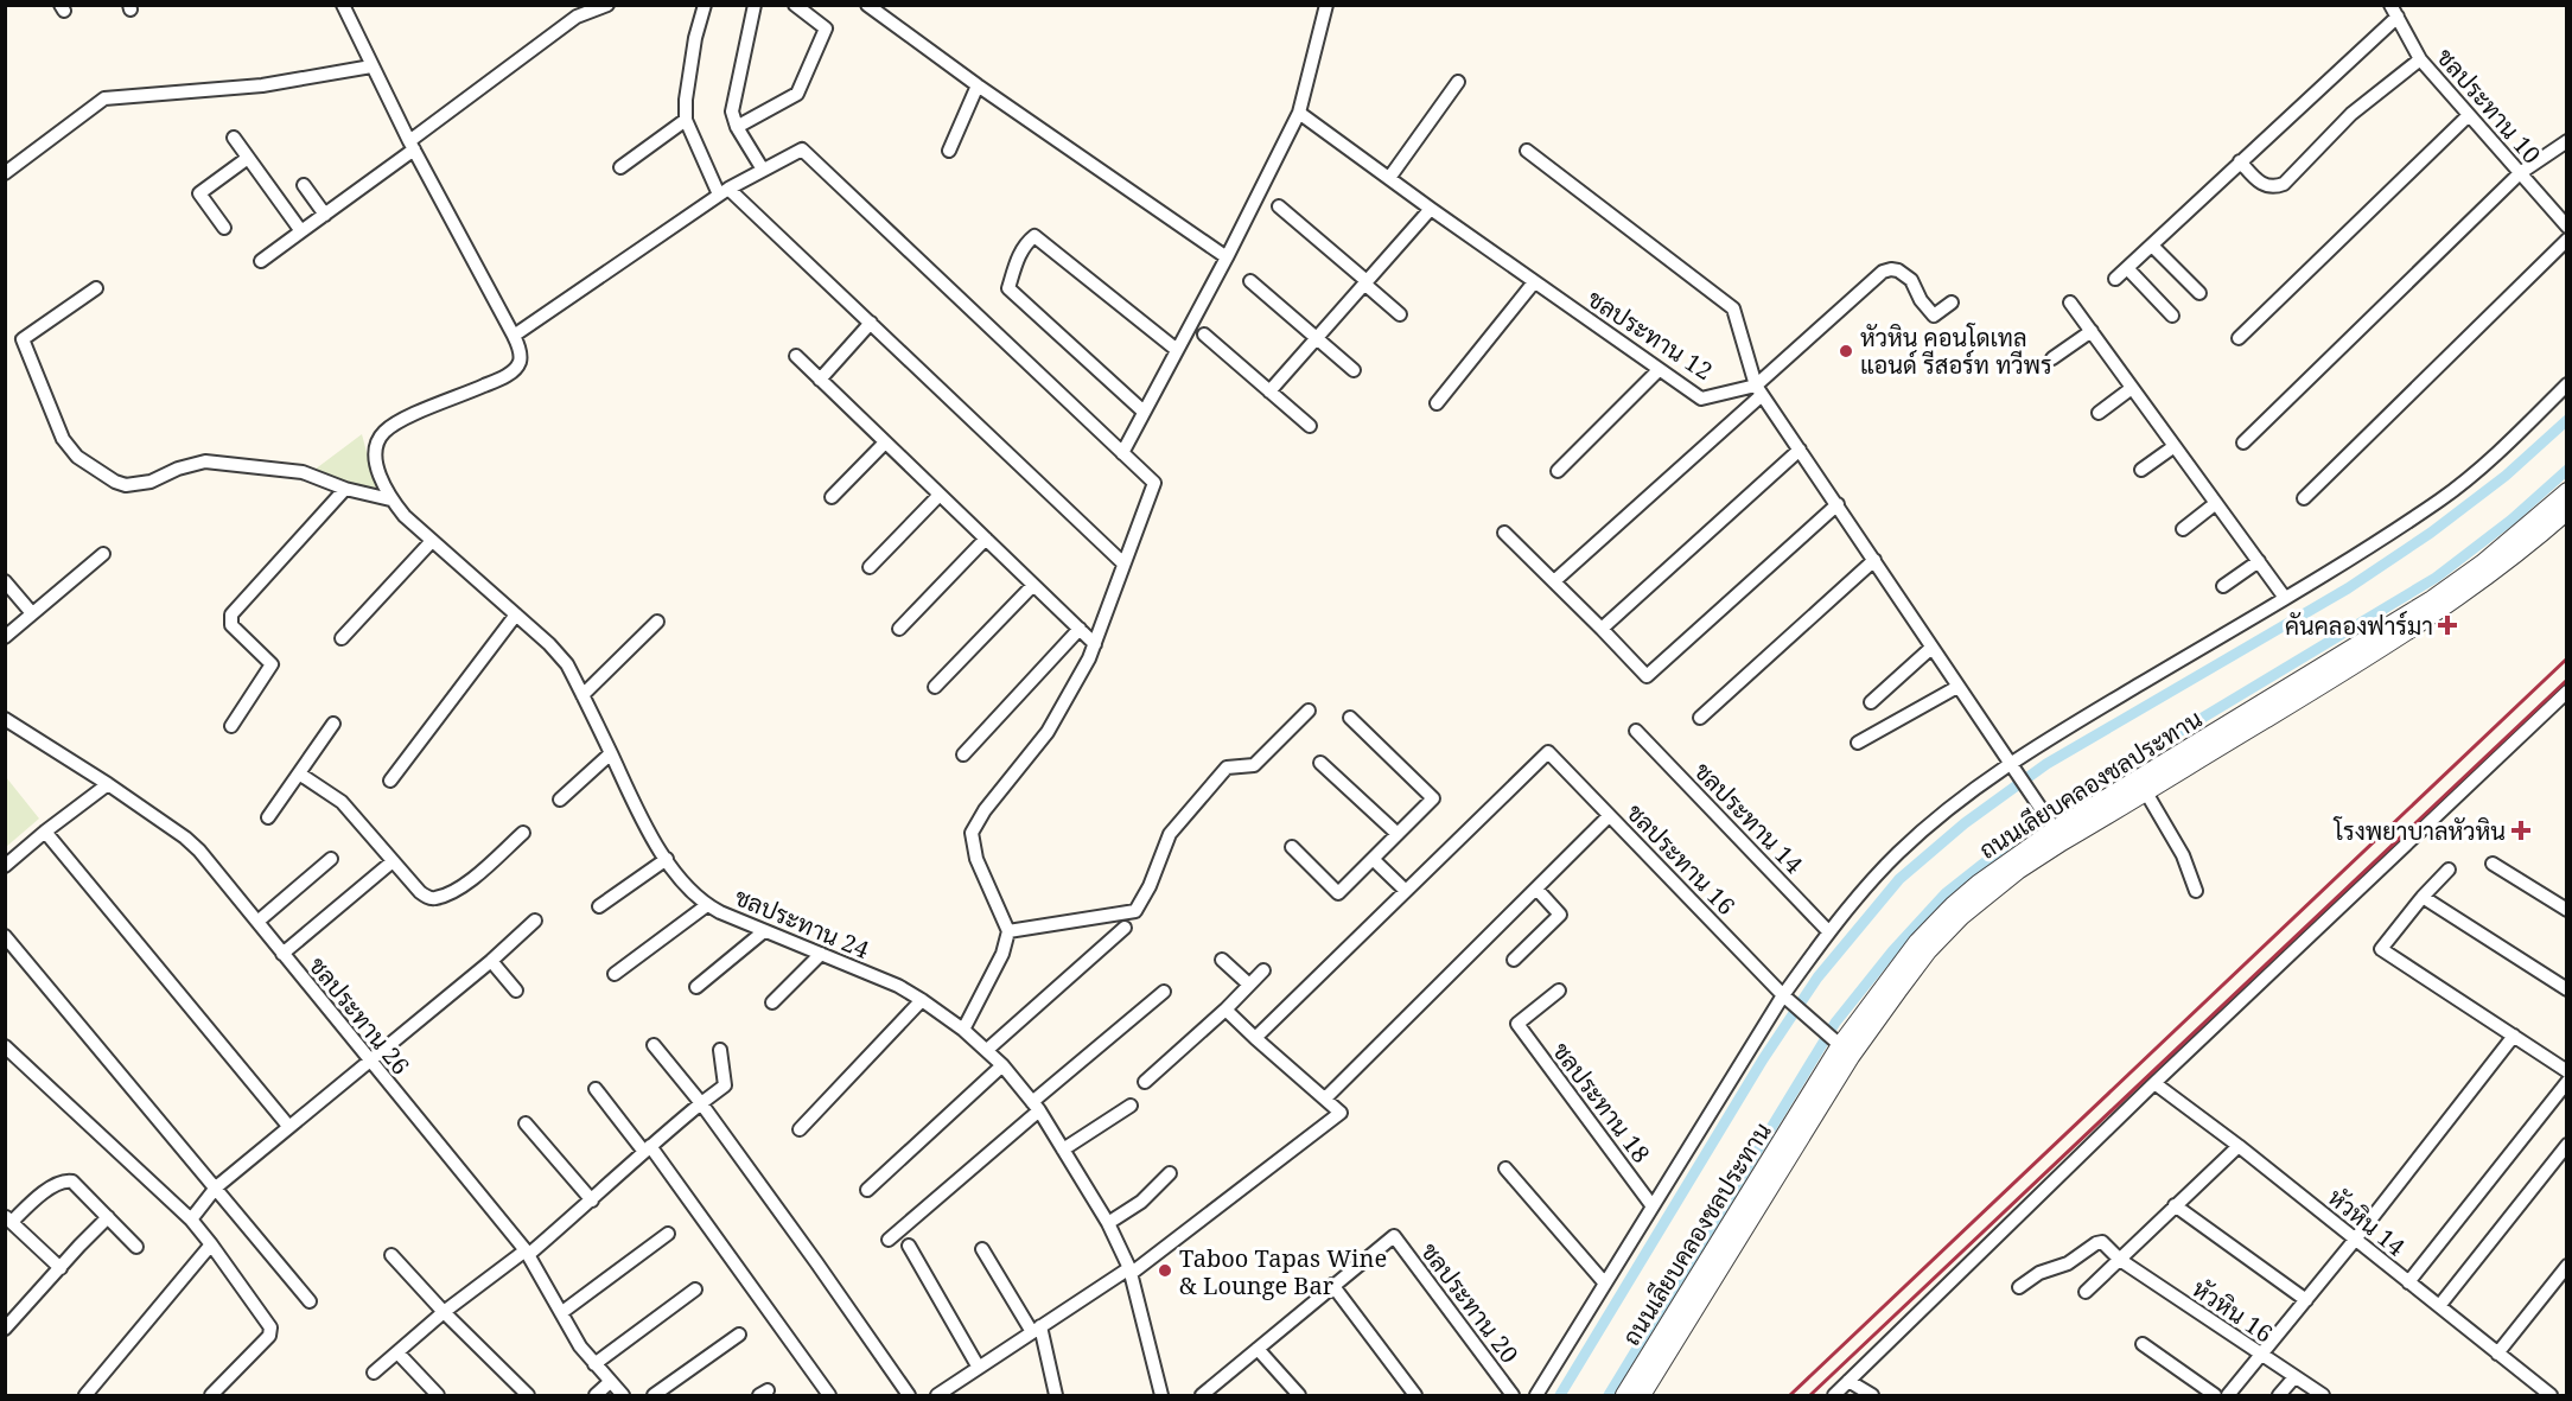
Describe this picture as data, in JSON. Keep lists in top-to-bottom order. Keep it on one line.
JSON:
{"streets":{"street":["ชลประทาน 10","ชลประทาน 12","ถนนเลียบคลองชลประทาน","ชลประทาน 14","ชลประทาน 16","ชลประทาน 24","ชลประทาน 26","ชลประทาน 18","หัวหิน 14","ชลประทาน 20","หัวหิน 16"]},"crossings":[["ถนนเลียบคลองชลประทาน","ชลประทาน 16"]],"places":{"other":["หัวหิน คอนโดเทล แอนด์ รีสอร์ท ทวีพร","Taboo Tapas Wine & Lounge Bar"],"health":["คันคลองฟาร์มา","โรงพยาบาลหัวหิน"]}}
